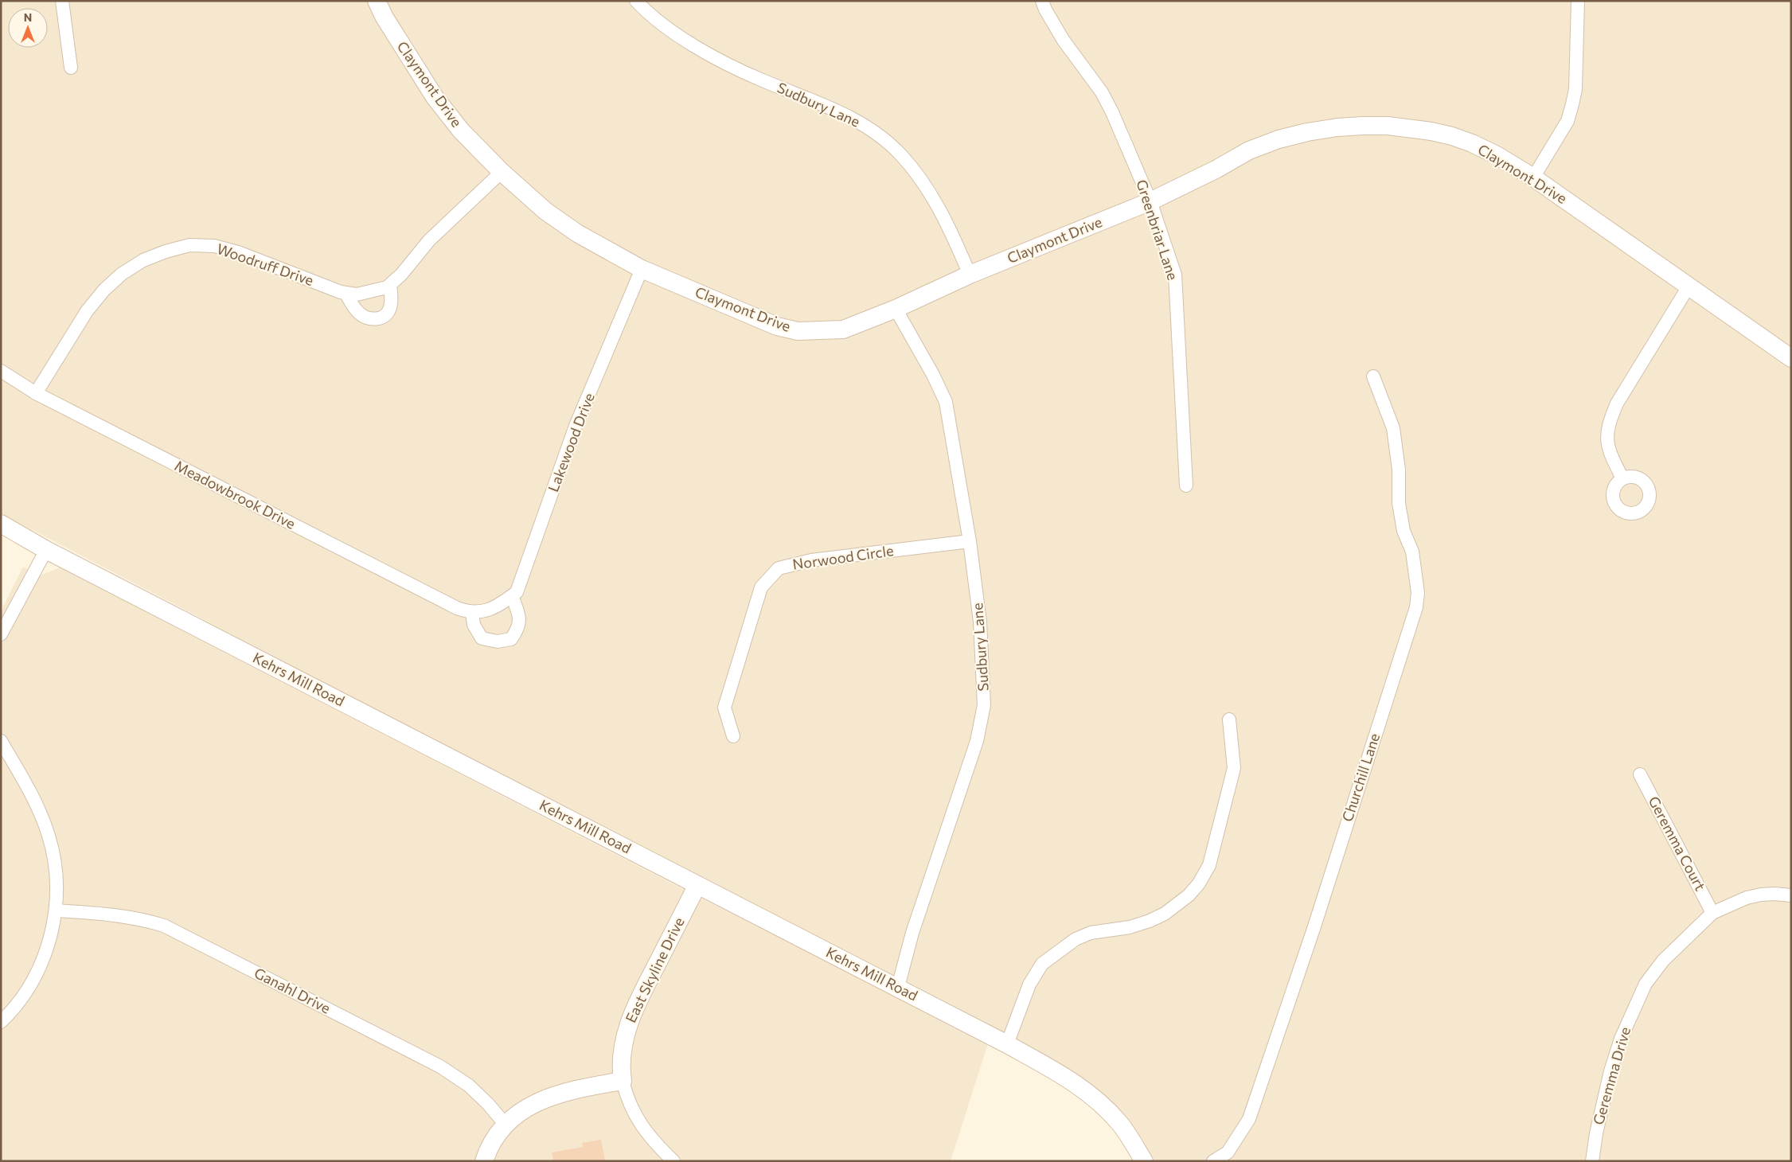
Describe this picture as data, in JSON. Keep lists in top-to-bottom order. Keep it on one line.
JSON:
{"streets":{"street":["Claymont Drive","Sudbury Lane","Greenbriar Lane","Woodruff Drive","Lakewood Drive","Meadowbrook Drive","Norwood Circle","Kehrs Mill Road","Churchill Lane","Geremma Court","East Skyline Drive","Ganahl Drive","Geremma Drive"]},"crossings":[["Claymont Drive","Sudbury Lane"],["Claymont Drive","Greenbriar Lane"],["Claymont Drive","Woodruff Drive"],["Claymont Drive","Lakewood Drive"],["Sudbury Lane","Norwood Circle"],["Sudbury Lane","Kehrs Mill Road"],["Woodruff Drive","Meadowbrook Drive"],["Lakewood Drive","Meadowbrook Drive"],["Kehrs Mill Road","East Skyline Drive"],["Geremma Court","Geremma Drive"]],"north":"top"}
